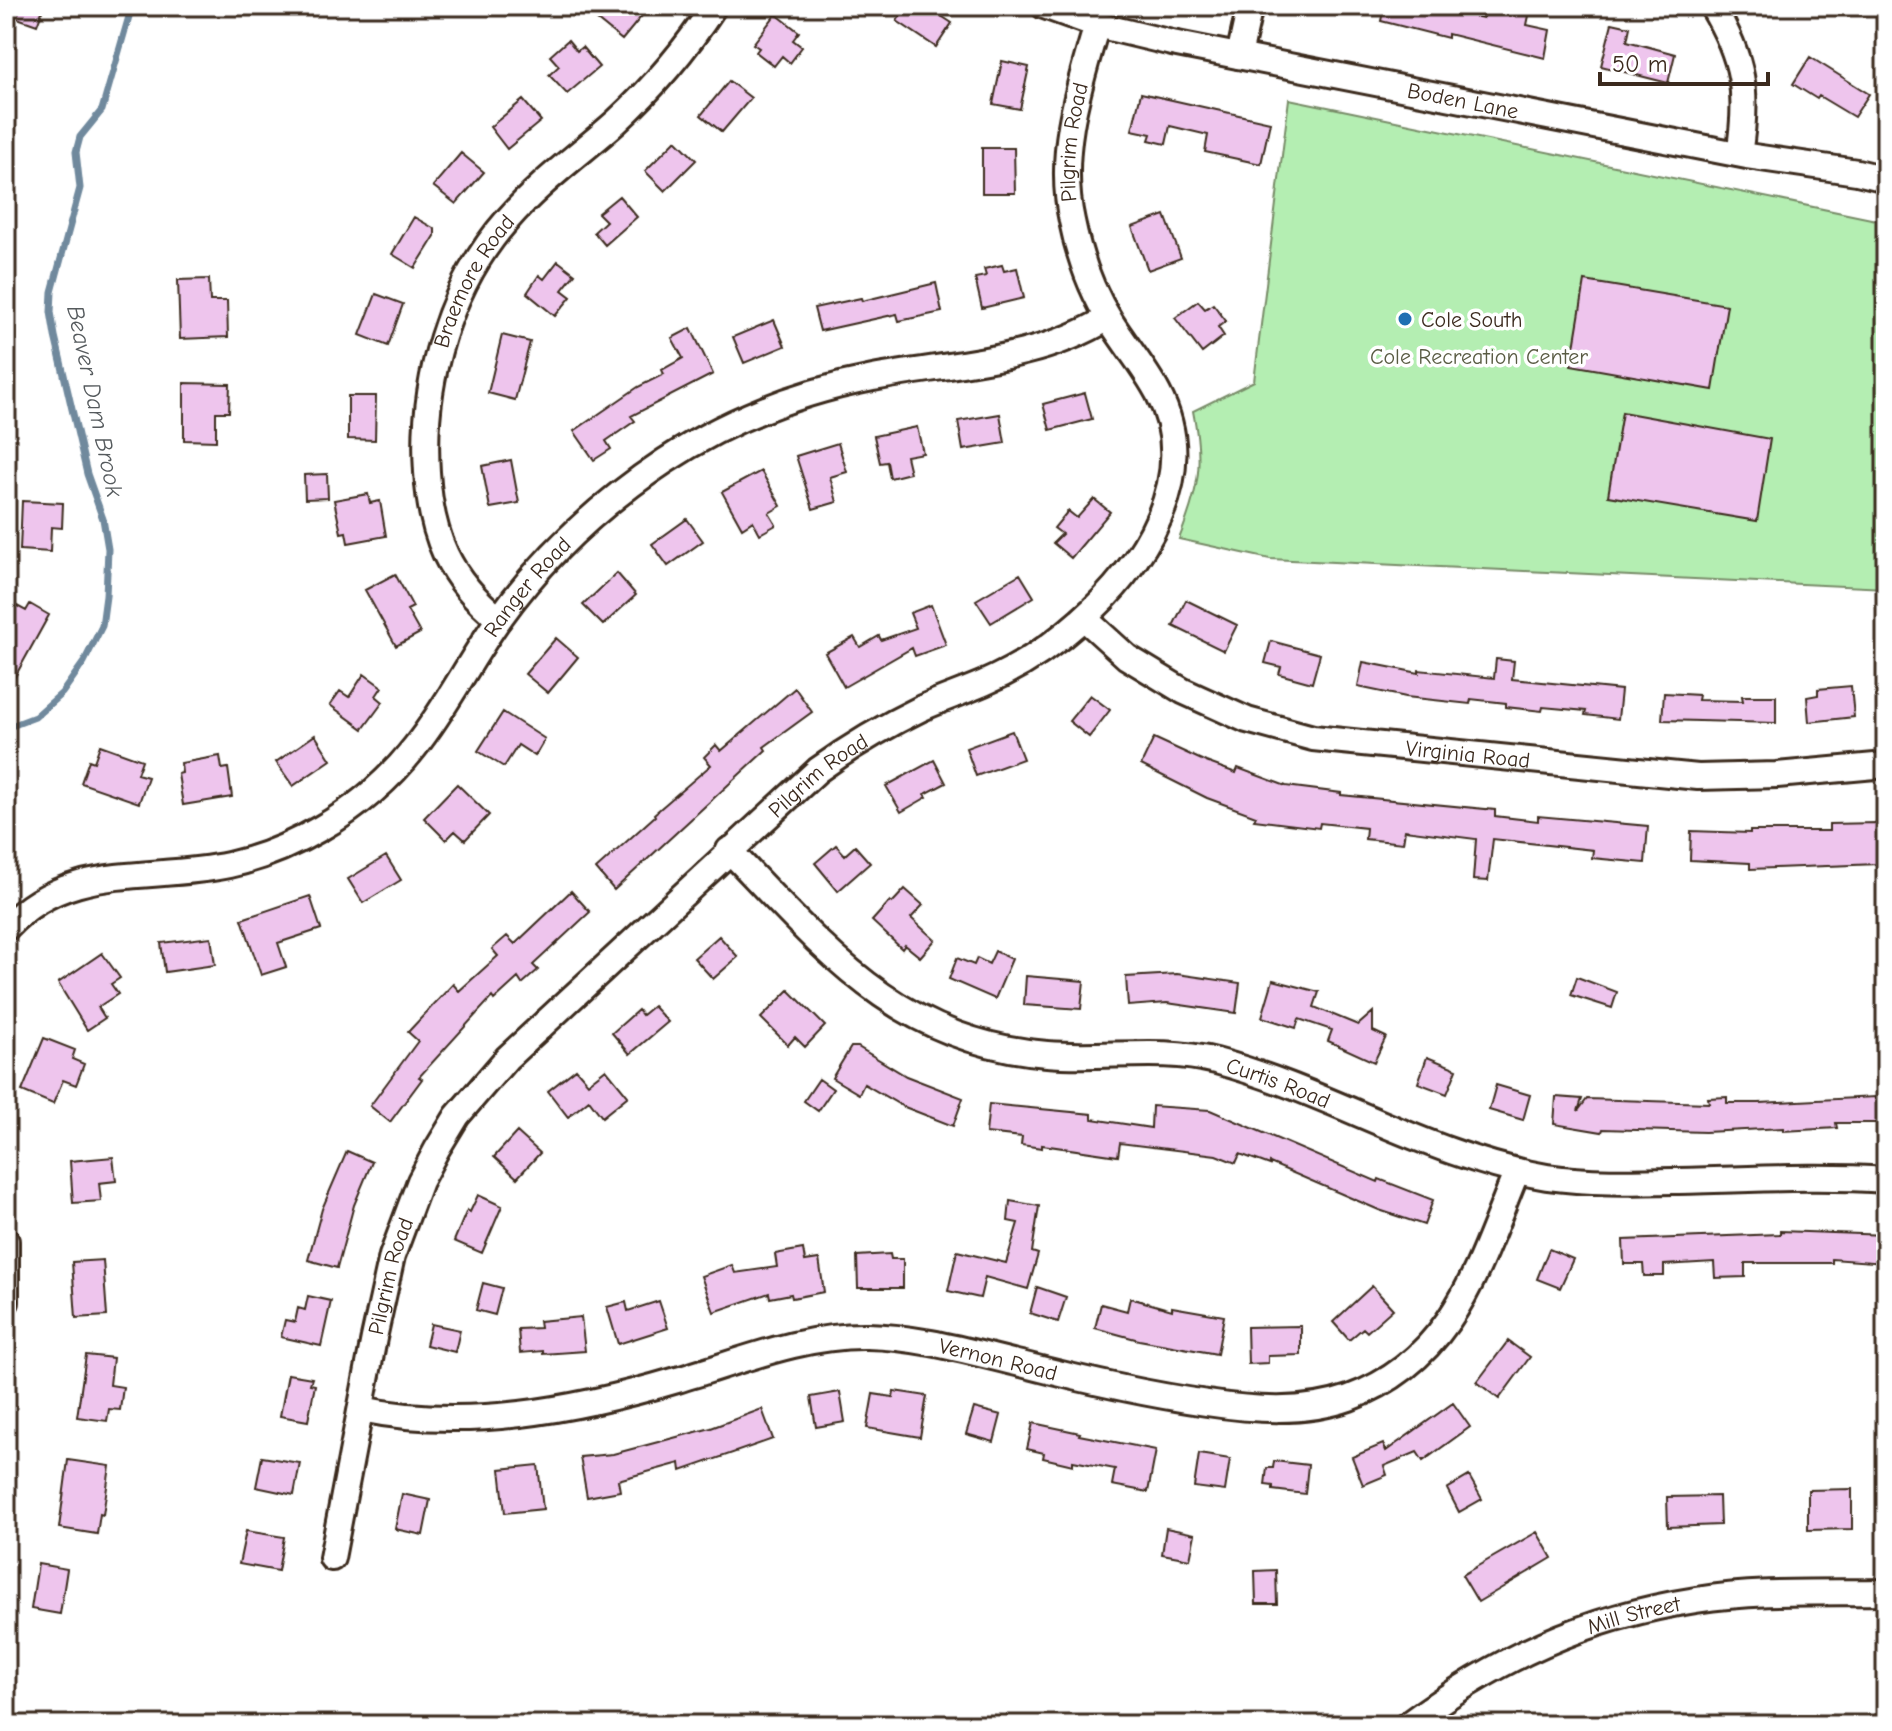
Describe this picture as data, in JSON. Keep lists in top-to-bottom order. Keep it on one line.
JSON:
{"streets":{"street":["Boden Lane","Pilgrim Road","Braemore Road","Ranger Road","Virginia Road","Curtis Road","Vernon Road","Mill Street"]},"crossings":[["Boden Lane","Pilgrim Road"],["Pilgrim Road","Ranger Road"],["Pilgrim Road","Virginia Road"],["Pilgrim Road","Curtis Road"],["Pilgrim Road","Vernon Road"],["Braemore Road","Ranger Road"],["Curtis Road","Vernon Road"]],"water":["Beaver Dam Brook"],"parks":["Cole Recreation Center"],"places":["Cole South"],"scale_bar":"50 m"}
